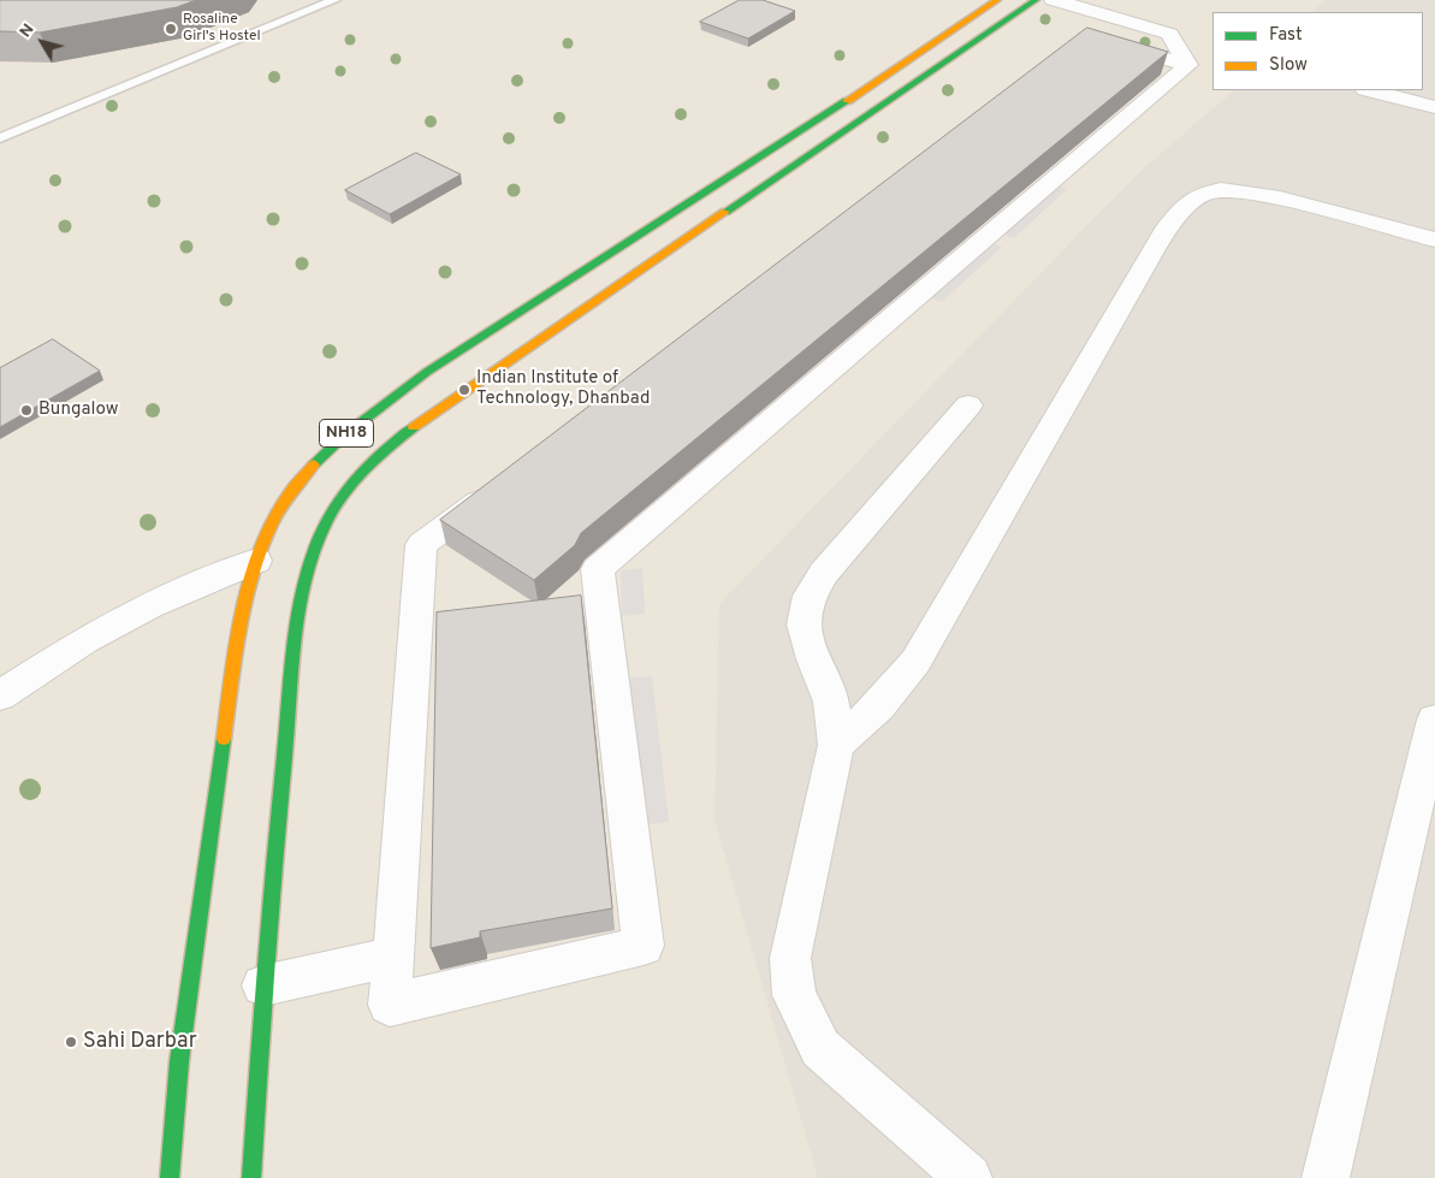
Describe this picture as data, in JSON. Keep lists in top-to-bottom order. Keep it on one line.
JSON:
{"streets":{"highway":["NH18"]},"places":["Rosaline Girl's Hostel","Indian Institute of Technology, Dhanbad","Bungalow","Sahi Darbar"],"legend":["Fast","Slow"],"north":"top left"}
